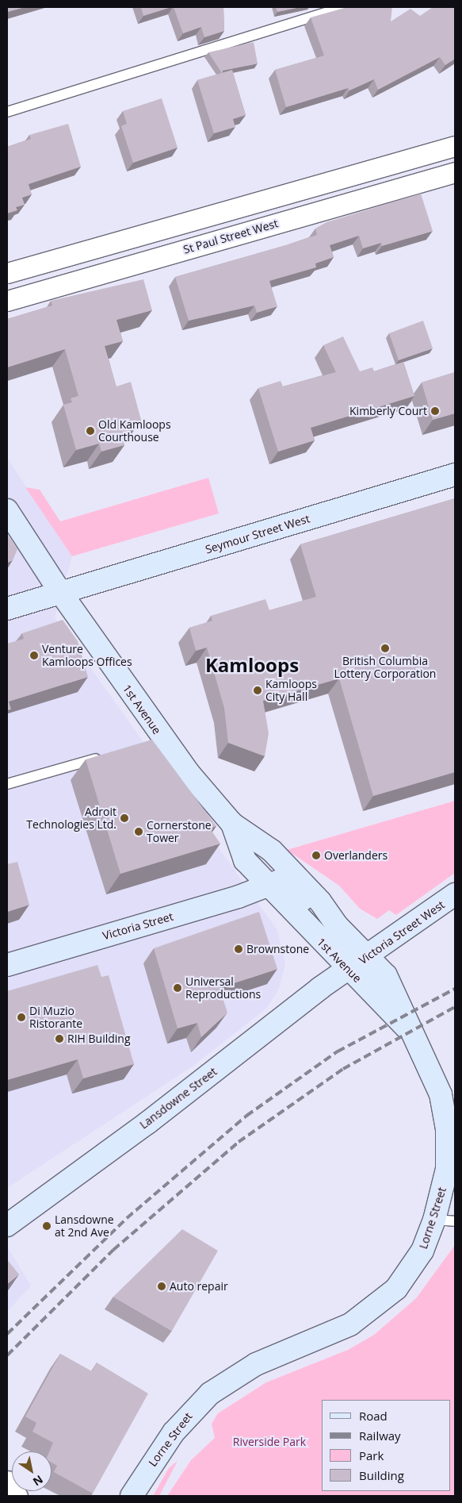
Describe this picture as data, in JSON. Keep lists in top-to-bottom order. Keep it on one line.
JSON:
{"streets":{"street":["St Paul Street West","Seymour Street West","1st Avenue","Victoria Street","Victoria Street West","Lansdowne Street","Lorne Street"]},"crossings":[["Seymour Street West","1st Avenue"],["1st Avenue","Victoria Street"],["1st Avenue","Victoria Street West"],["1st Avenue","Lansdowne Street"],["1st Avenue","Lorne Street"],["Victoria Street West","Lansdowne Street"],["Victoria Street West","Lorne Street"]],"districts":["Kamloops"],"parks":["Riverside Park"],"places":["Kimberly Court","Old Kamloops Courthouse","British Columbia Lottery Corporation","Venture Kamloops Offices","Kamloops City Hall","Adroit Technologies Ltd.","Cornerstone Tower","Overlanders","Brownstone","Universal Reproductions","Di Muzio Ristorante","RIH Building","Lansdowne at 2nd Ave","Auto repair"],"legend":["Road","Railway","Park","Building"],"north":"bottom right"}
